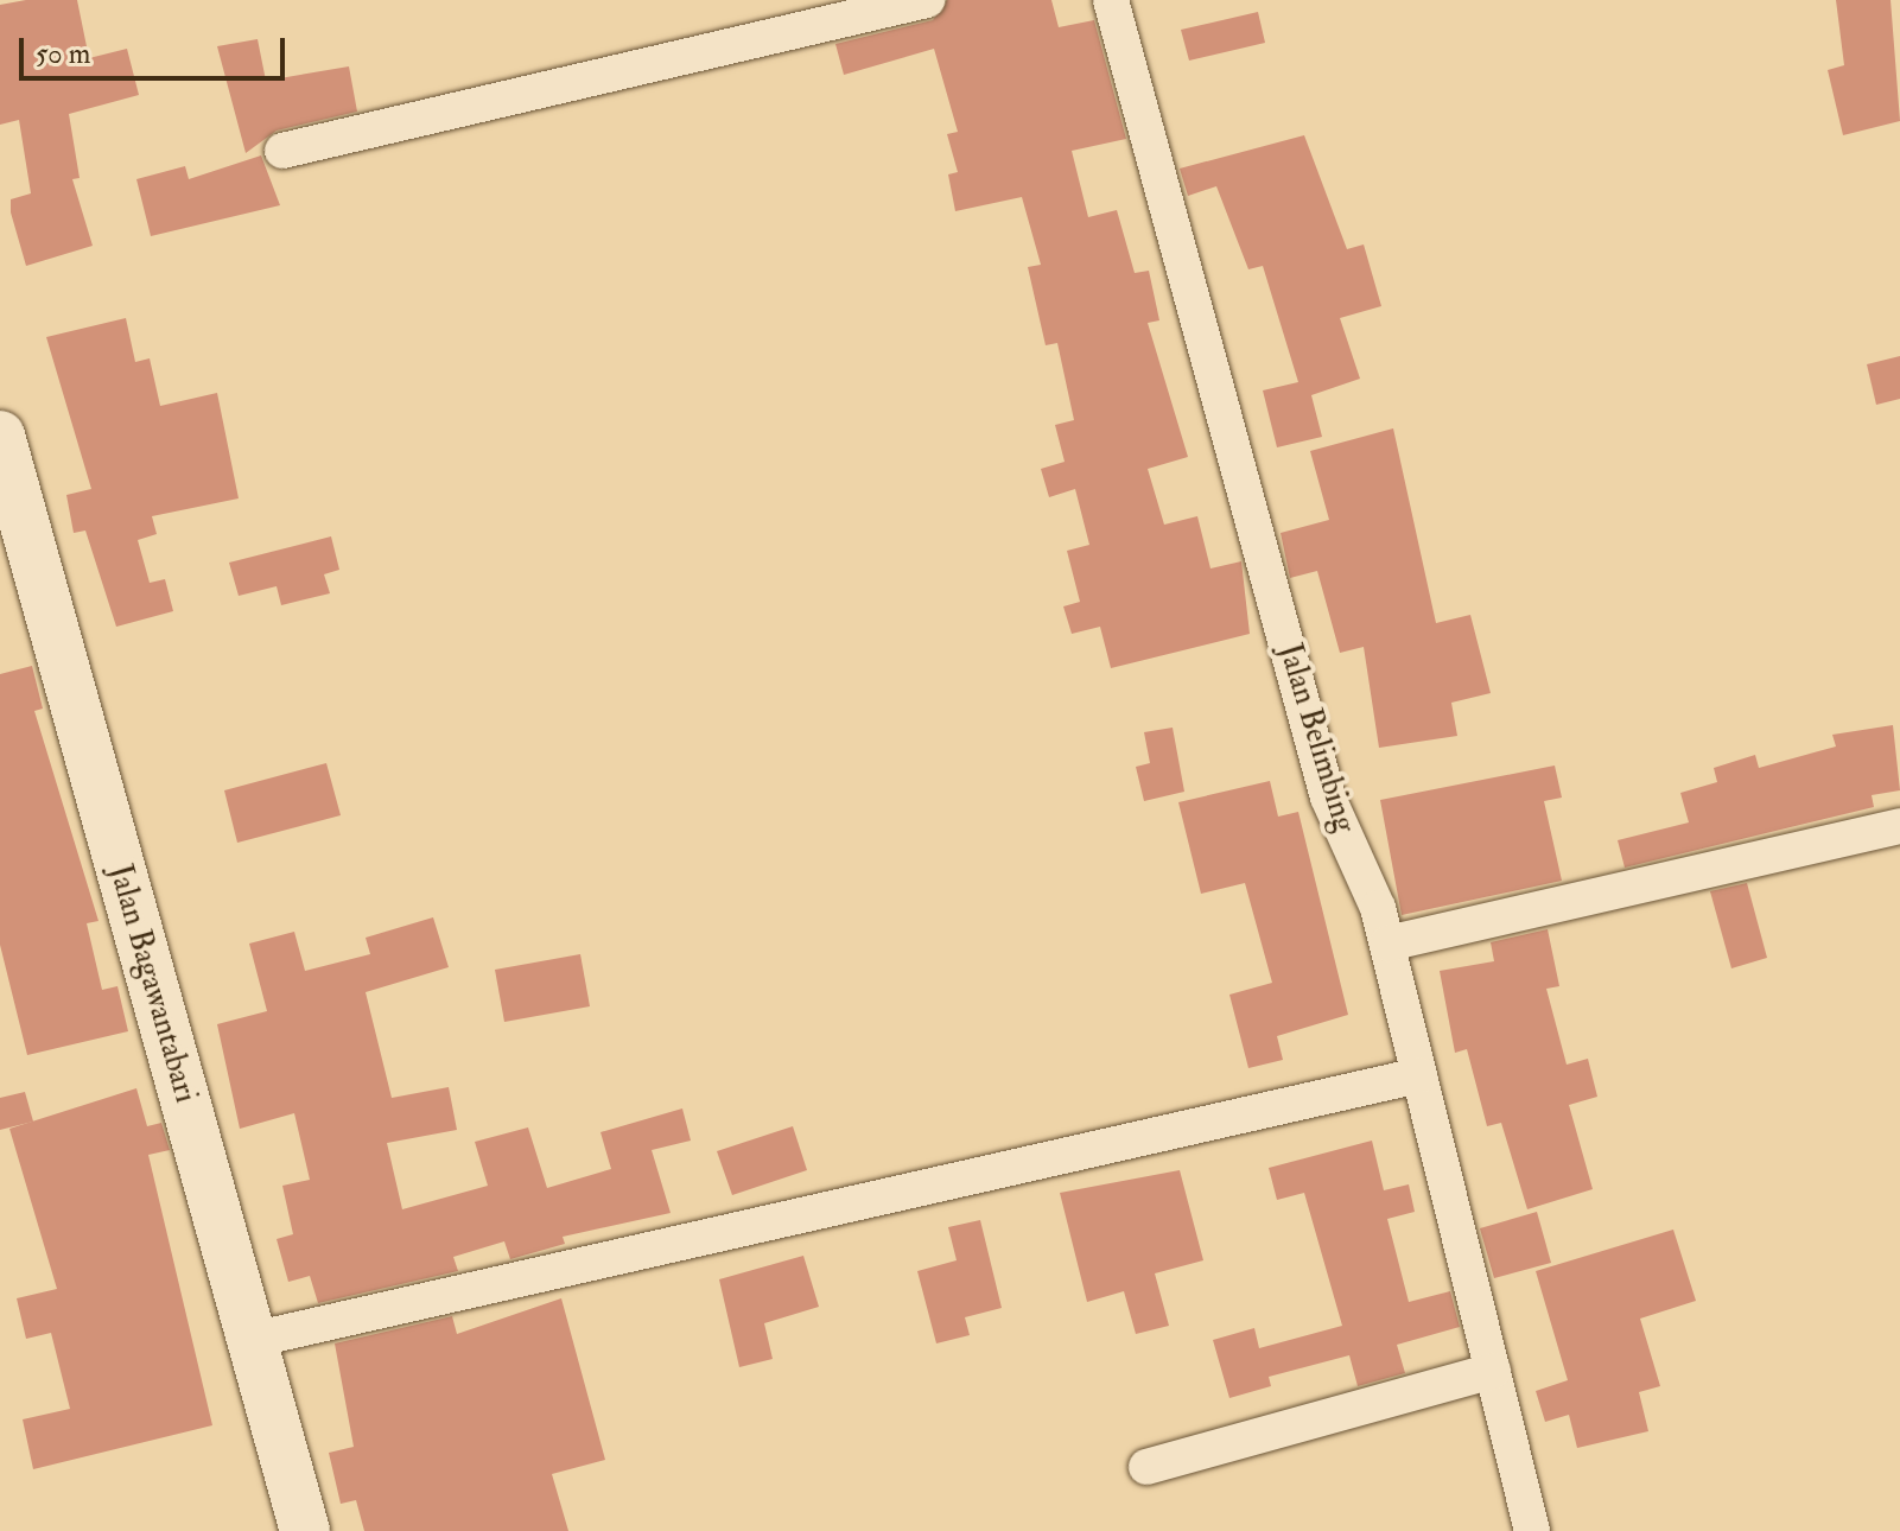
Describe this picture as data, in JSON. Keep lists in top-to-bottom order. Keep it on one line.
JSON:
{"streets":{"street":["Jalan Belimbing","Jalan Bagawantabari"]},"scale_bar":"50 m"}
